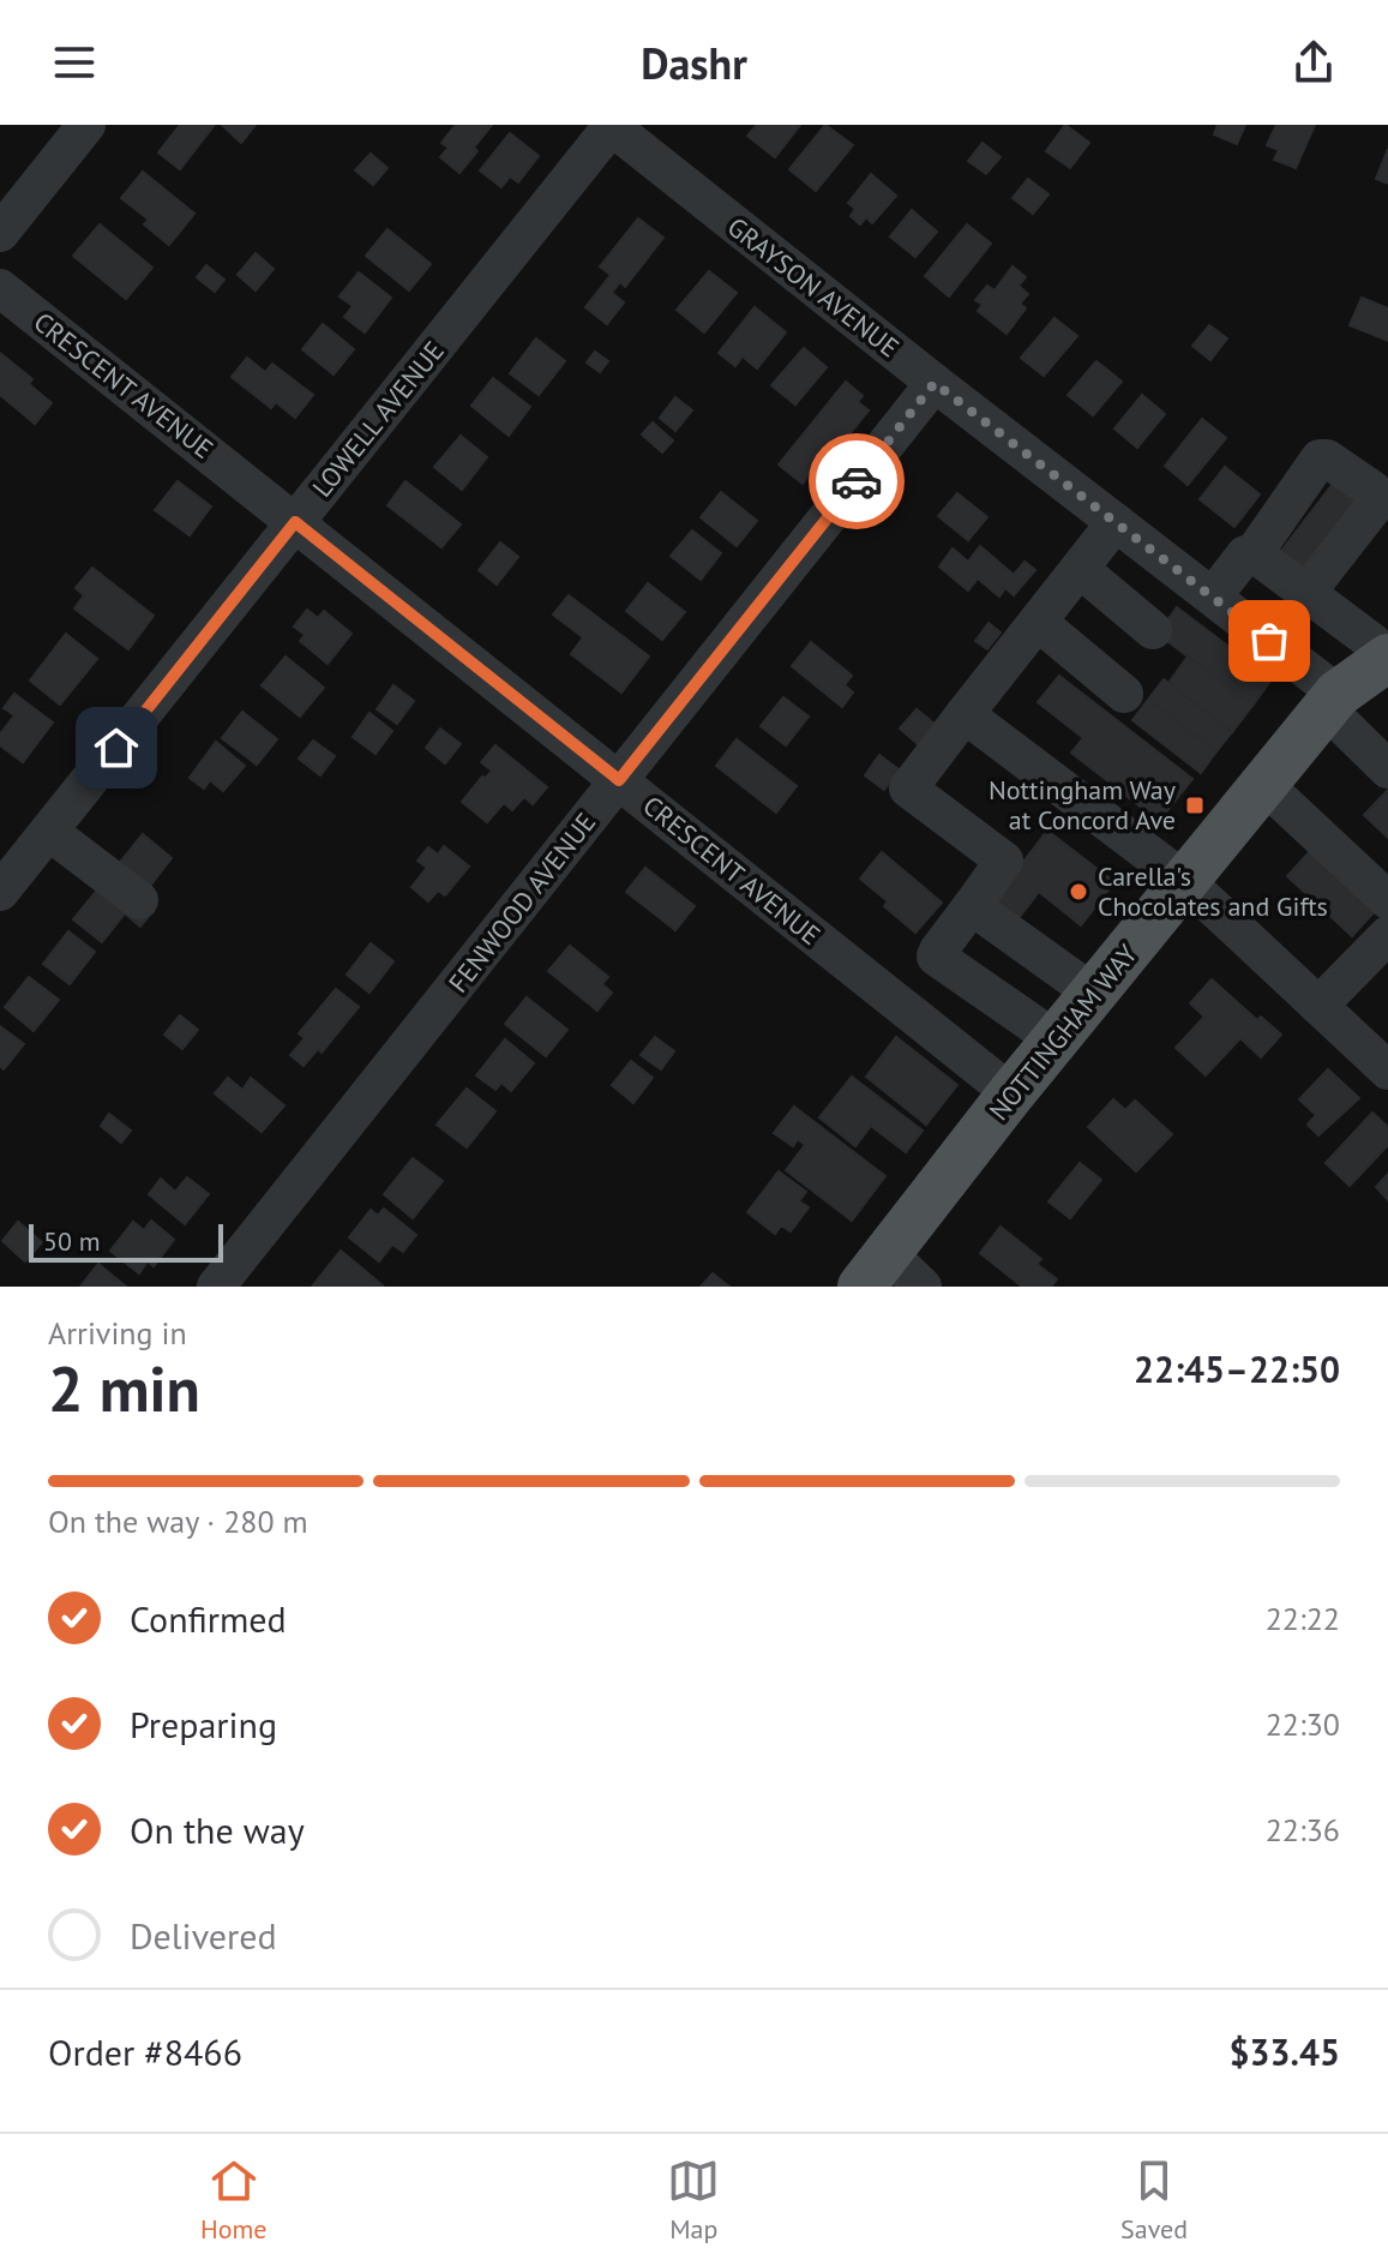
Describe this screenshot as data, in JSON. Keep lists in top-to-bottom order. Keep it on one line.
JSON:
{"streets":{"main road":["NOTTINGHAM WAY"],"street":["GRAYSON AVENUE","CRESCENT AVENUE","LOWELL AVENUE","FENWOOD AVENUE"]},"crossings":[["GRAYSON AVENUE","LOWELL AVENUE"],["GRAYSON AVENUE","FENWOOD AVENUE"],["GRAYSON AVENUE","NOTTINGHAM WAY"],["CRESCENT AVENUE","LOWELL AVENUE"],["CRESCENT AVENUE","FENWOOD AVENUE"],["CRESCENT AVENUE","NOTTINGHAM WAY"]],"places":{"transit":["Nottingham Way at Concord Ave"],"other":["Carella's Chocolates and Gifts"]},"scale_bar":"50 m","page":{"header":"Dashr","scale":"50 m","heading":["2 min","Arriving in","22:45–22:50"],"panel":["Order #8466","$33.45"],"bar":"On the way · 280 m","list":[["Confirmed","22:22"],["Preparing","22:30"],["On the way","22:36"],"Delivered"],"tabs":["Home","Map","Saved"]}}
